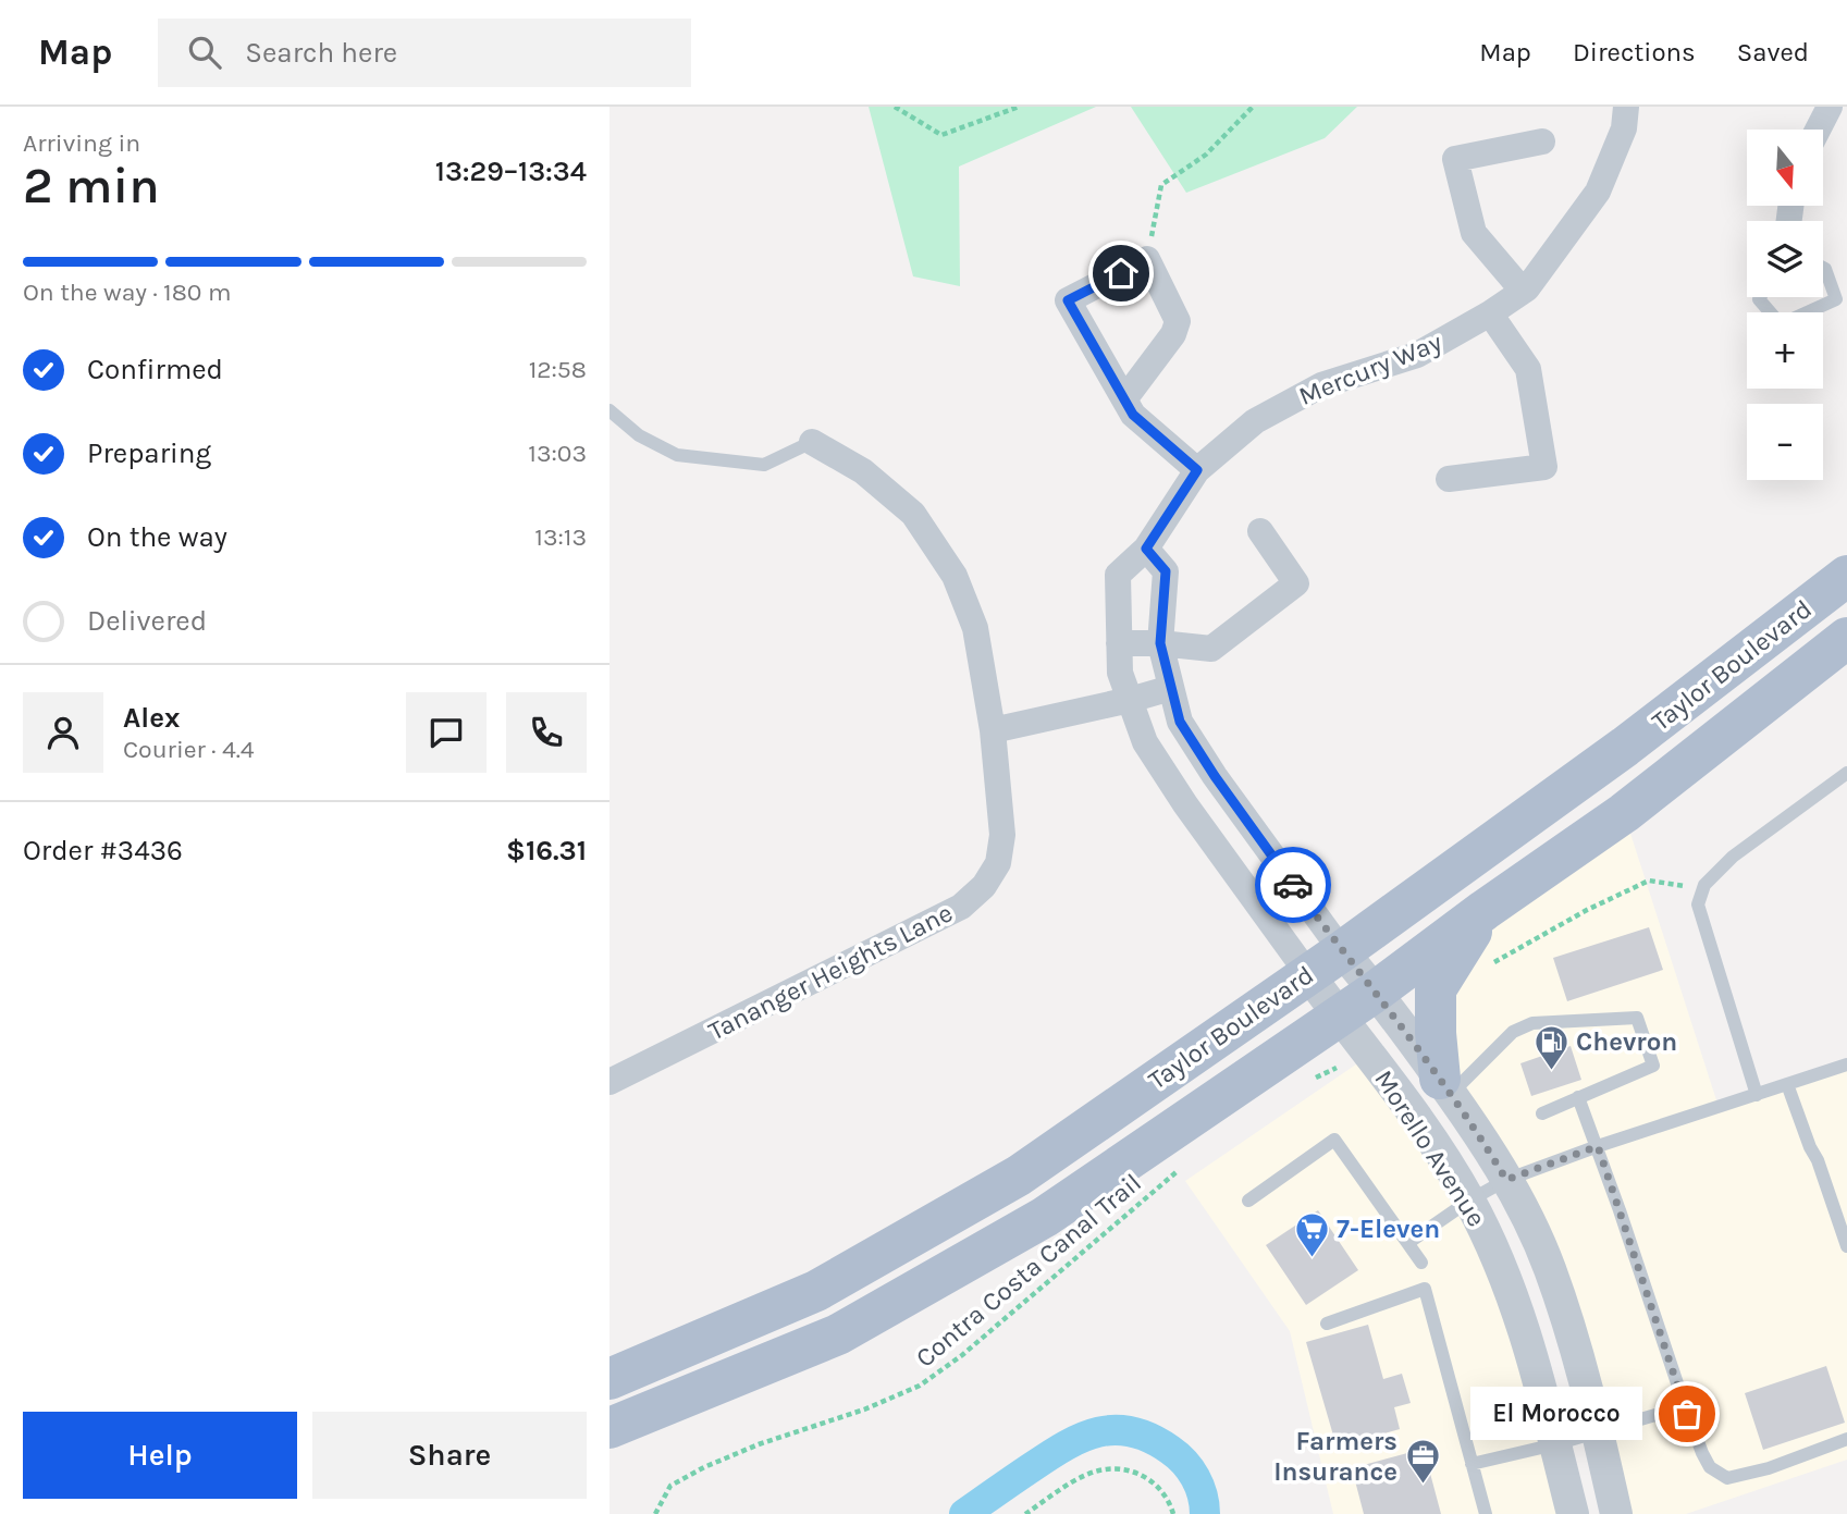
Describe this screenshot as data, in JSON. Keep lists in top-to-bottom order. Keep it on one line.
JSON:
{"streets":{"main road":["Taylor Boulevard"],"street":["Mercury Way","Tananger Heights Lane","Morello Avenue"],"path":["Contra Costa Canal Trail"]},"crossings":[["Mercury Way","Taylor Boulevard"],["Mercury Way","Morello Avenue"],["Taylor Boulevard","Morello Avenue"]],"places":{"fuel station":["Chevron"],"supermarket":["7-Eleven"],"other":["El Morocco"],"office":["Farmers Insurance"]},"north":"bottom","page":{"header":"Map","search":"Search here","nav":["Map","Directions","Saved"],"heading":["2 min","Arriving in","13:29–13:34"],"panel":["Alex","Courier · 4.4","Order #3436","$16.31"],"map_buttons":["+","−"],"bar":"On the way · 180 m","list":[["Confirmed","12:58"],["Preparing","13:03"],["On the way","13:13"],"Delivered"],"bubble":"El Morocco","buttons":["Help","Share"]}}
